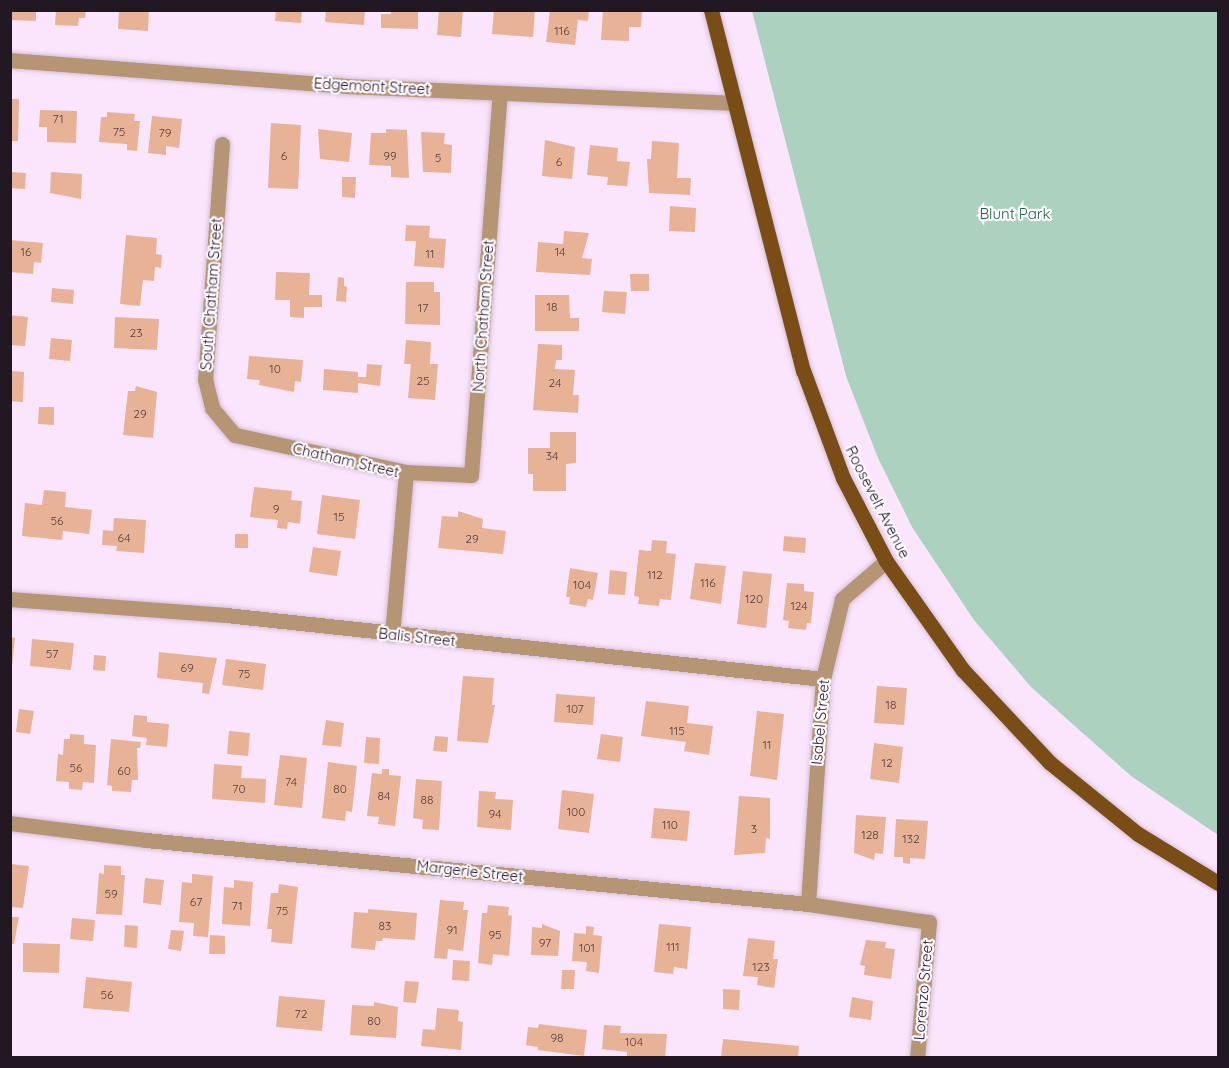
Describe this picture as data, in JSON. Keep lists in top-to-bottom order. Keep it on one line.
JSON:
{"streets":{"main road":["Roosevelt Avenue"],"street":["Edgemont Street","South Chatham Street","North Chatham Street","Chatham Street","Balis Street","Isabel Street","Margerie Street","Lorenzo Street"]},"crossings":[["Edgemont Street","North Chatham Street"],["Edgemont Street","Roosevelt Avenue"],["South Chatham Street","Chatham Street"],["North Chatham Street","Chatham Street"],["Chatham Street","Balis Street"],["Roosevelt Avenue","Isabel Street"],["Balis Street","Isabel Street"],["Isabel Street","Margerie Street"],["Margerie Street","Lorenzo Street"]],"parks":["Blunt Park"],"house_numbers":["116","71","75","79","6","99","5","6","16","14","11","18","17","23","10","25","24","29","34","9","15","56","64","29","112","116","104","120","124","57","69","75","18","107","115","11","12","56","60","74","70","80","84","88","100","94","110","3","128","132","59","67","71","75","83","91","95","97","111","101","123","56","72","80","98","104"]}
